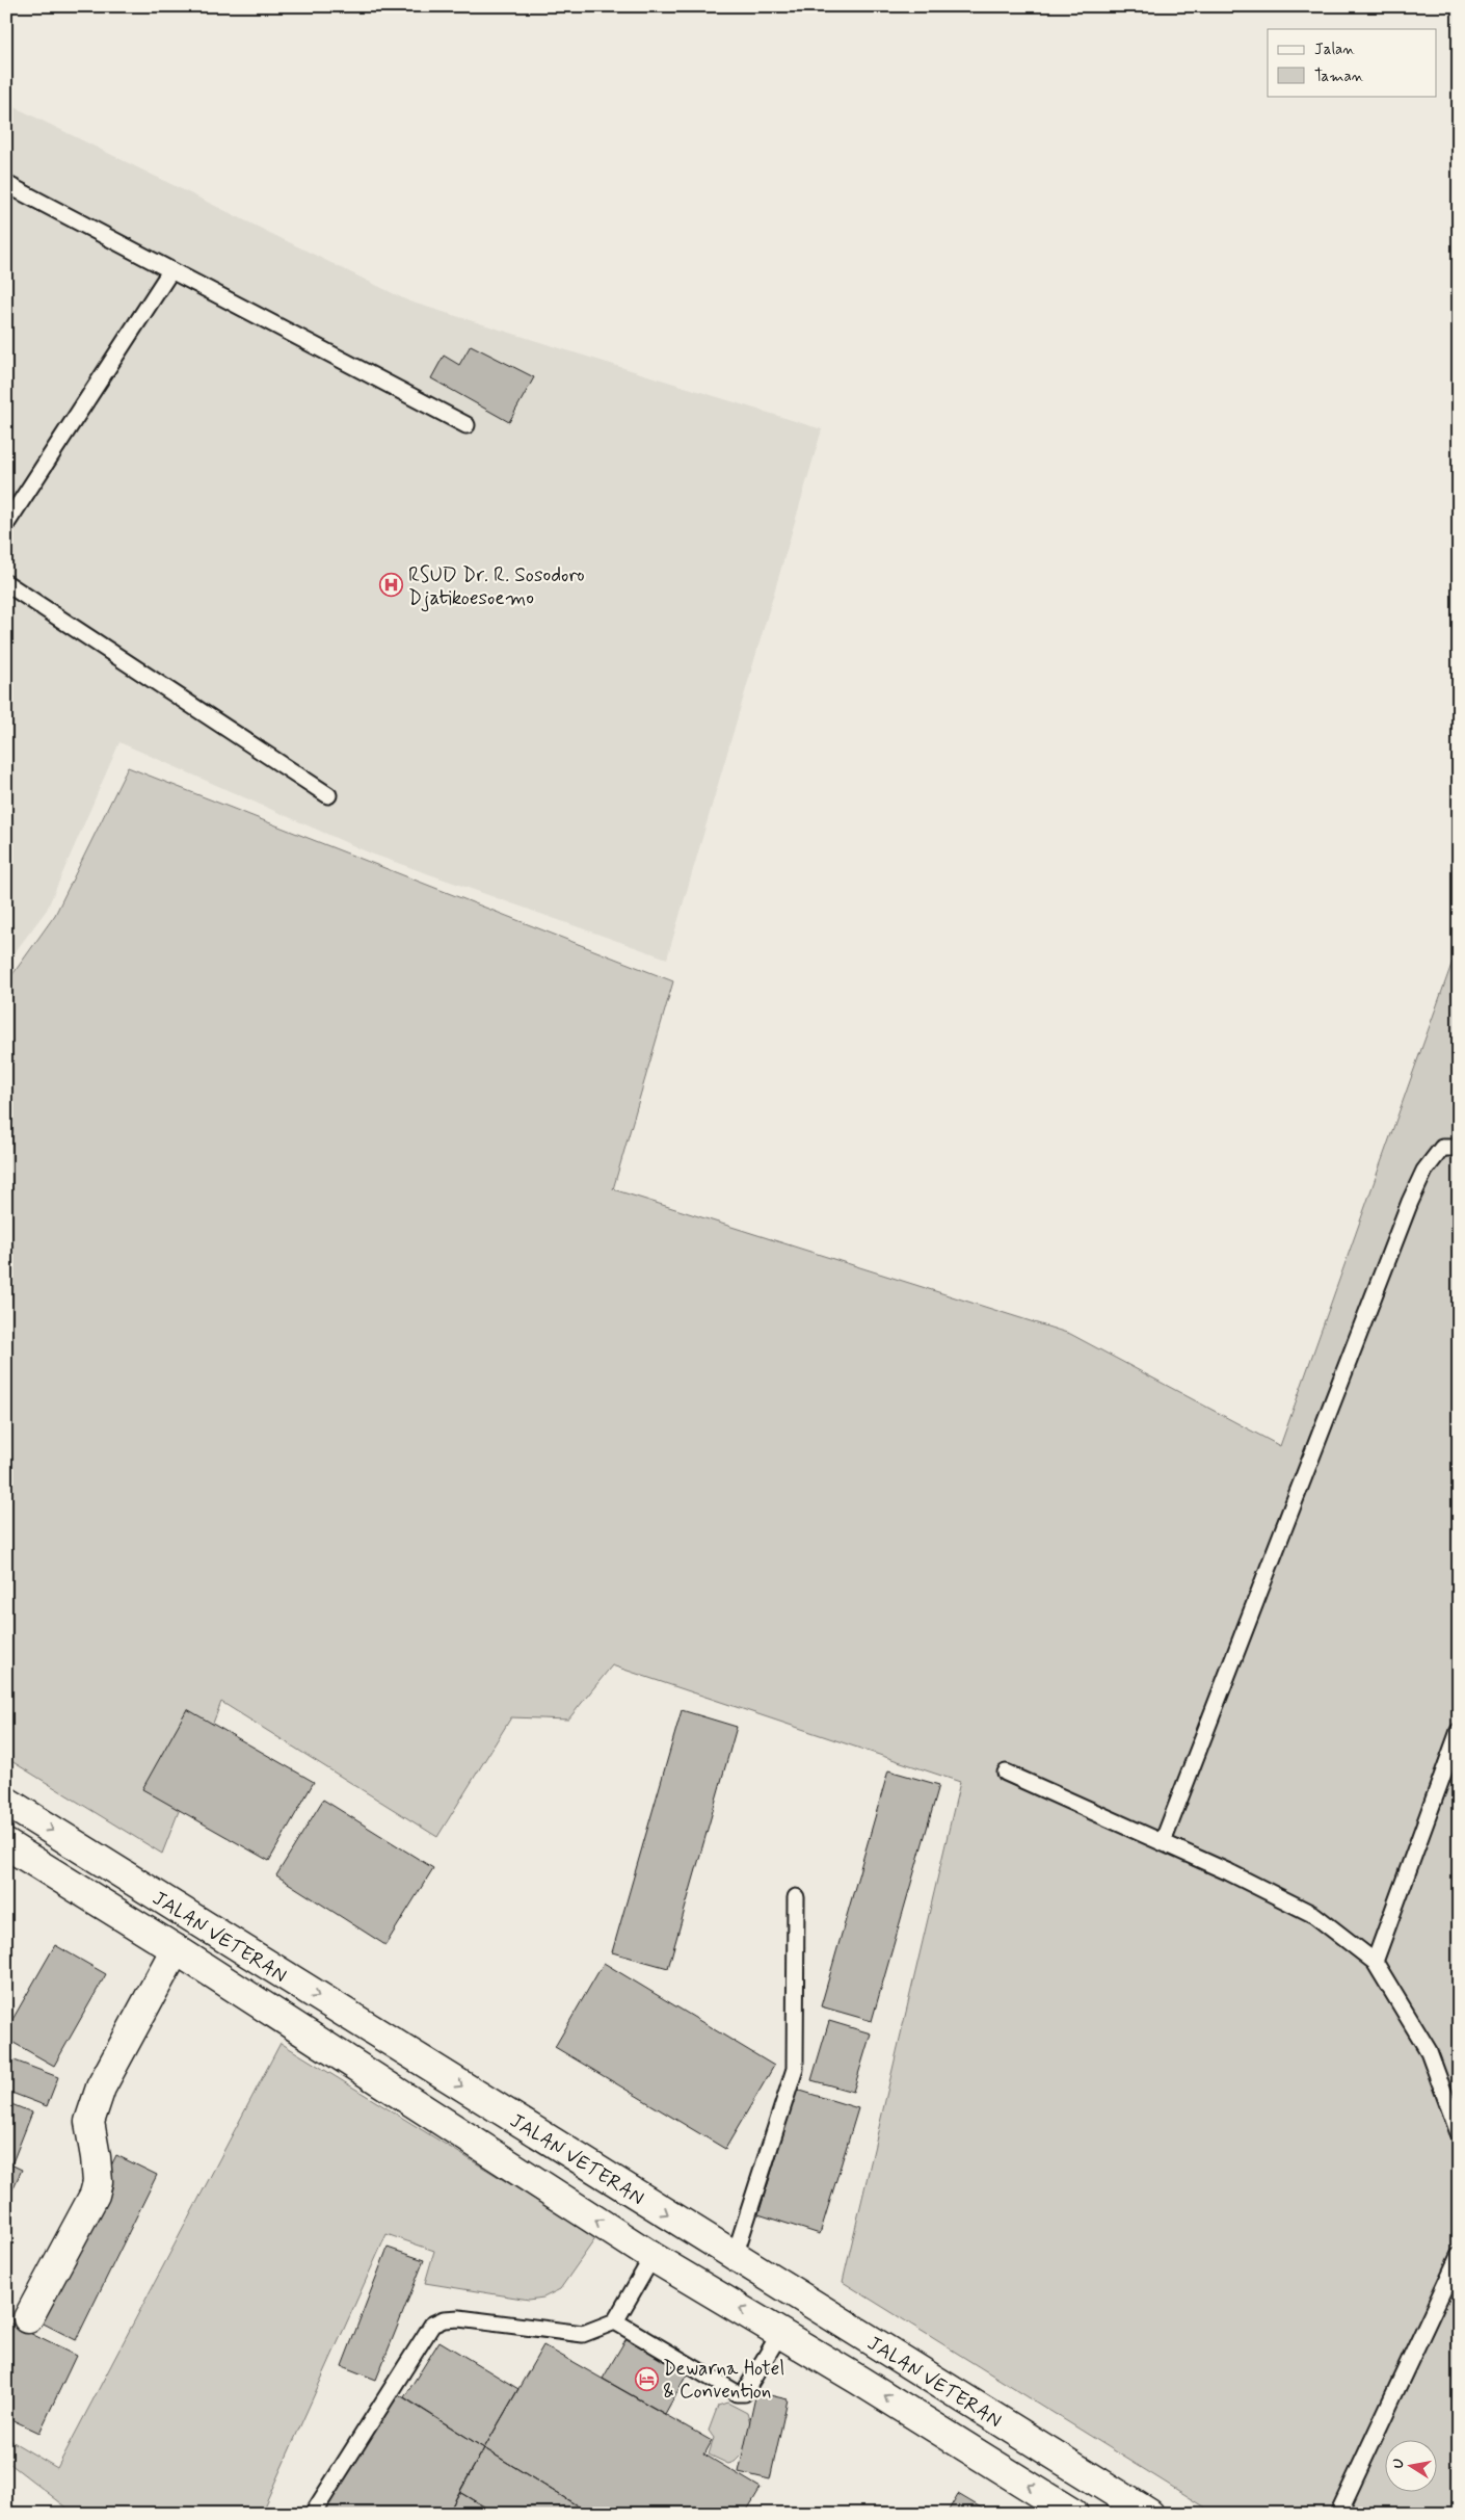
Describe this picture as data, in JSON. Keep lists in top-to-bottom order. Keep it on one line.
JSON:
{"streets":{"main road":["JALAN VETERAN"]},"places":{"hospital":["RSUD Dr. R. Sosodoro Djatikoesoemo"],"hotel":["Dewarna Hotel & Convention"]},"legend":["Jalan","Taman"],"north":"left"}
